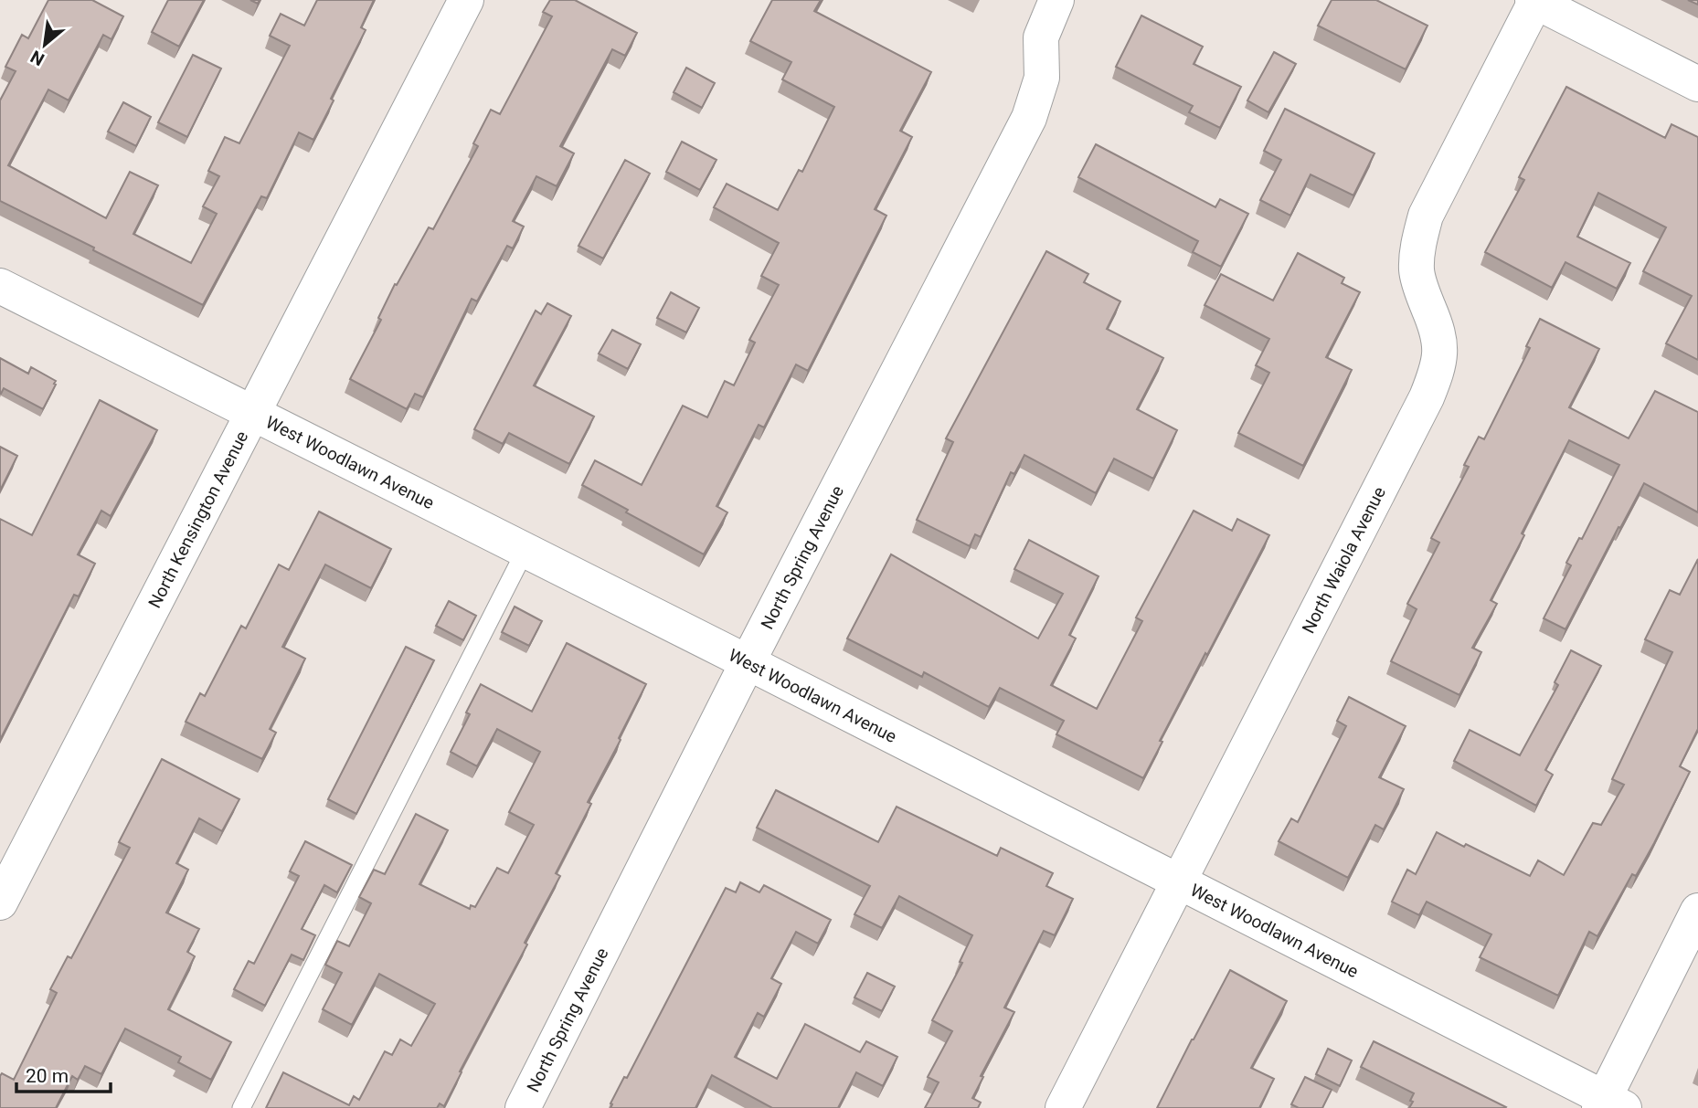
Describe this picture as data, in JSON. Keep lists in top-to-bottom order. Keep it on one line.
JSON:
{"streets":{"street":["West Woodlawn Avenue","North Kensington Avenue","North Spring Avenue","North Waiola Avenue"]},"crossings":[["West Woodlawn Avenue","North Kensington Avenue"],["West Woodlawn Avenue","North Spring Avenue"],["West Woodlawn Avenue","North Waiola Avenue"]],"scale_bar":"20 m","north":"bottom left"}
